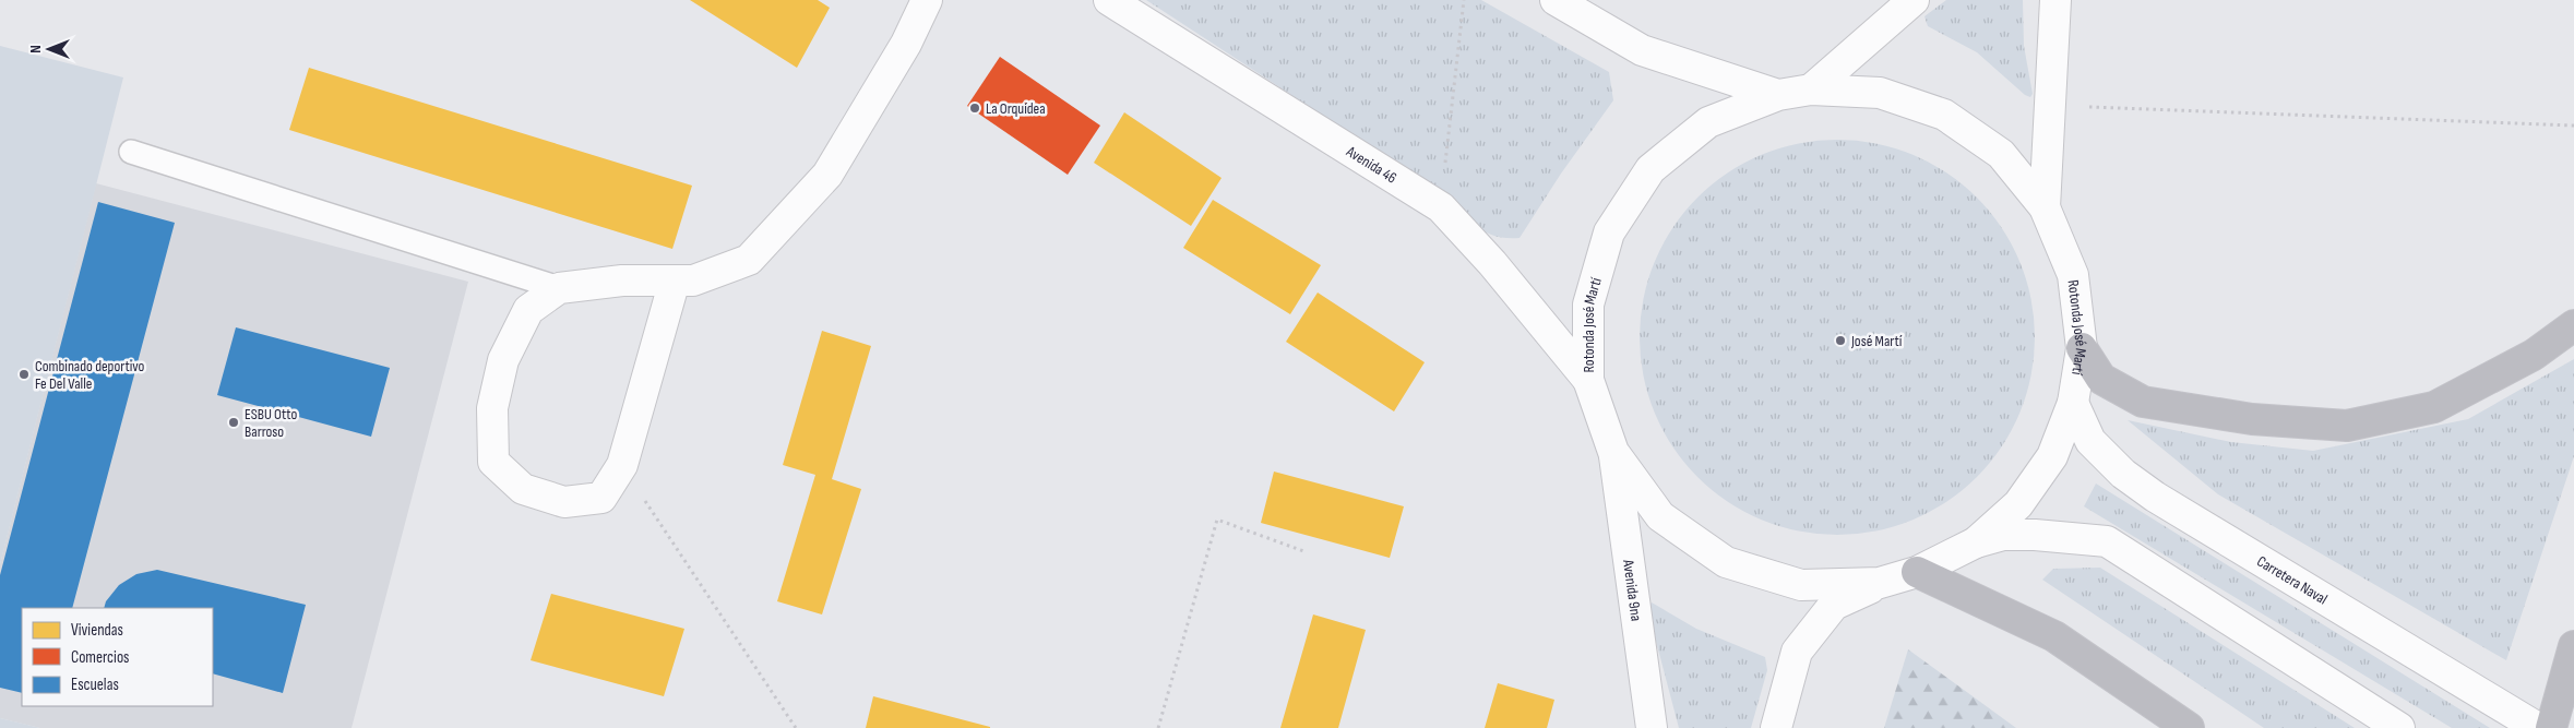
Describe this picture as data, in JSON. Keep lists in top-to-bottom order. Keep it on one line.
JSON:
{"streets":{"main road":["Avenida 46","Rotonda José Martí","Carretera Naval","Avenida 9na"]},"crossings":[["Avenida 46","Rotonda José Martí"],["Rotonda José Martí","Carretera Naval"],["Rotonda José Martí","Avenida 9na"]],"places":["La Orquídea","José Martí","Combinado deportivo Fe Del Valle","ESBU Otto Barroso"],"legend":["Viviendas","Comercios","Escuelas"],"north":"left"}
